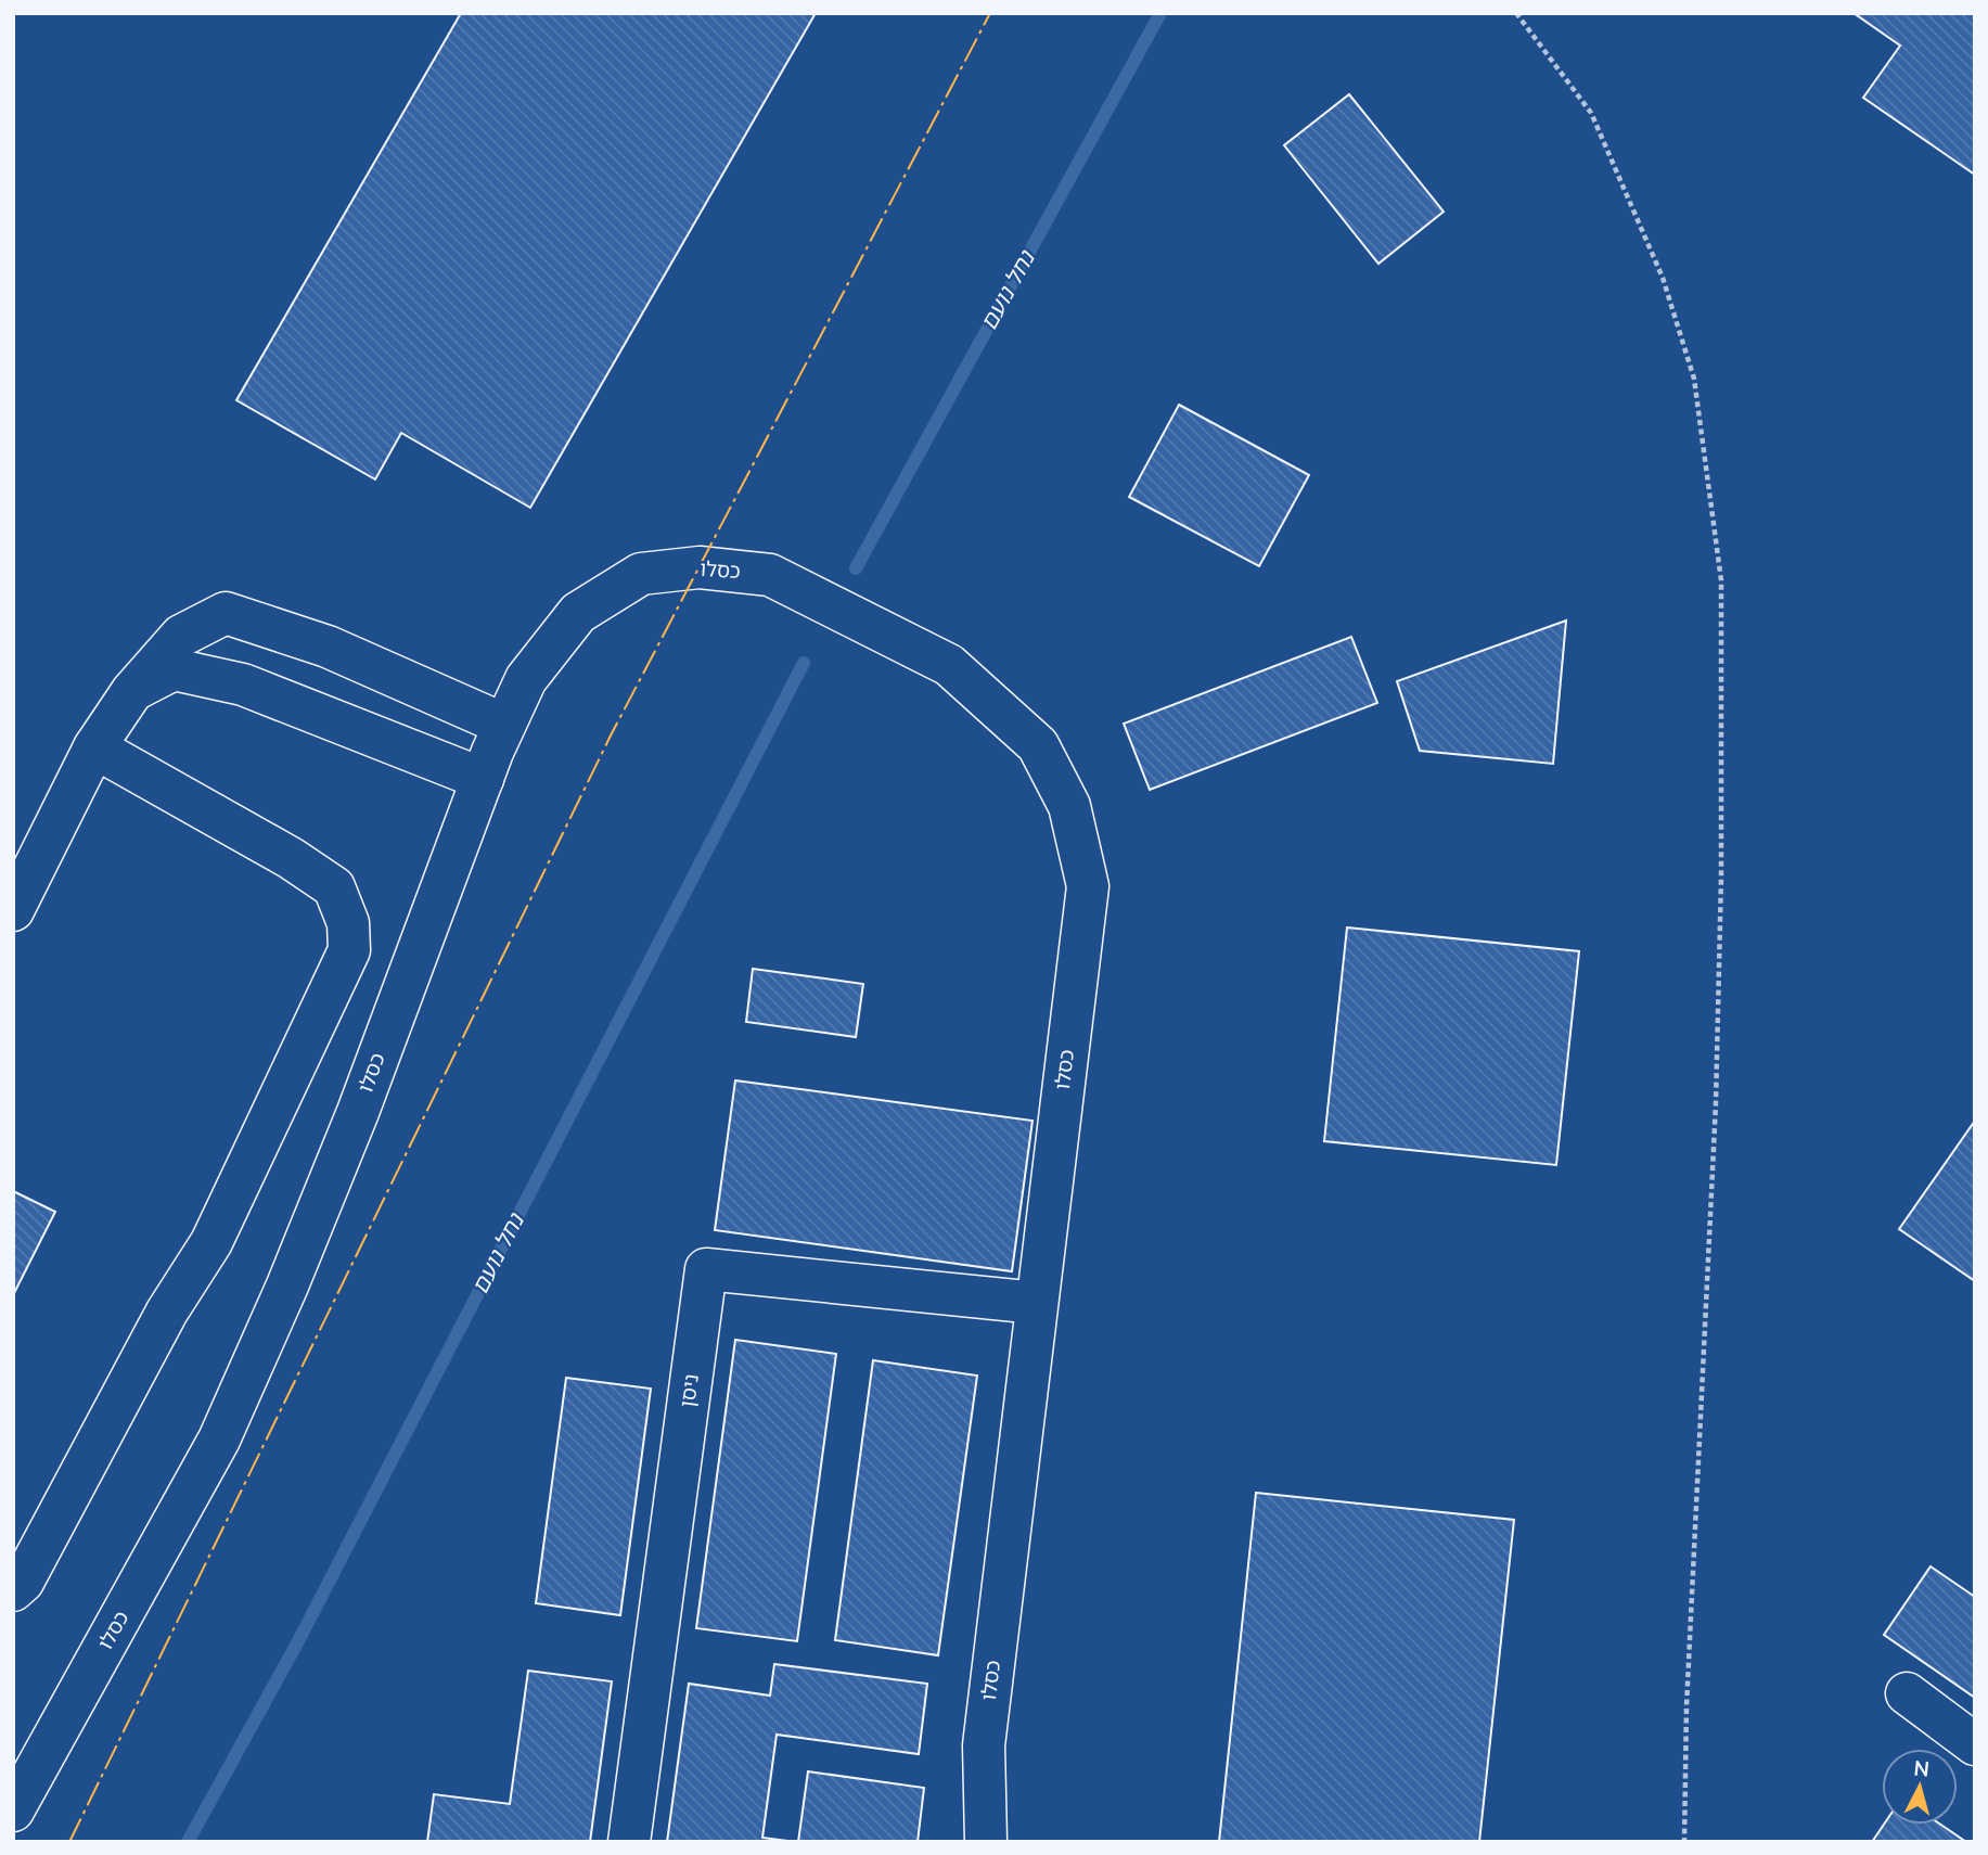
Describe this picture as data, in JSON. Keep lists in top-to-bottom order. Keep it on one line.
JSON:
{"streets":{"street":["כסלו","ניסן"]},"crossings":[["כסלו","ניסן"]],"water":["נחל נועם"],"north":"top"}
